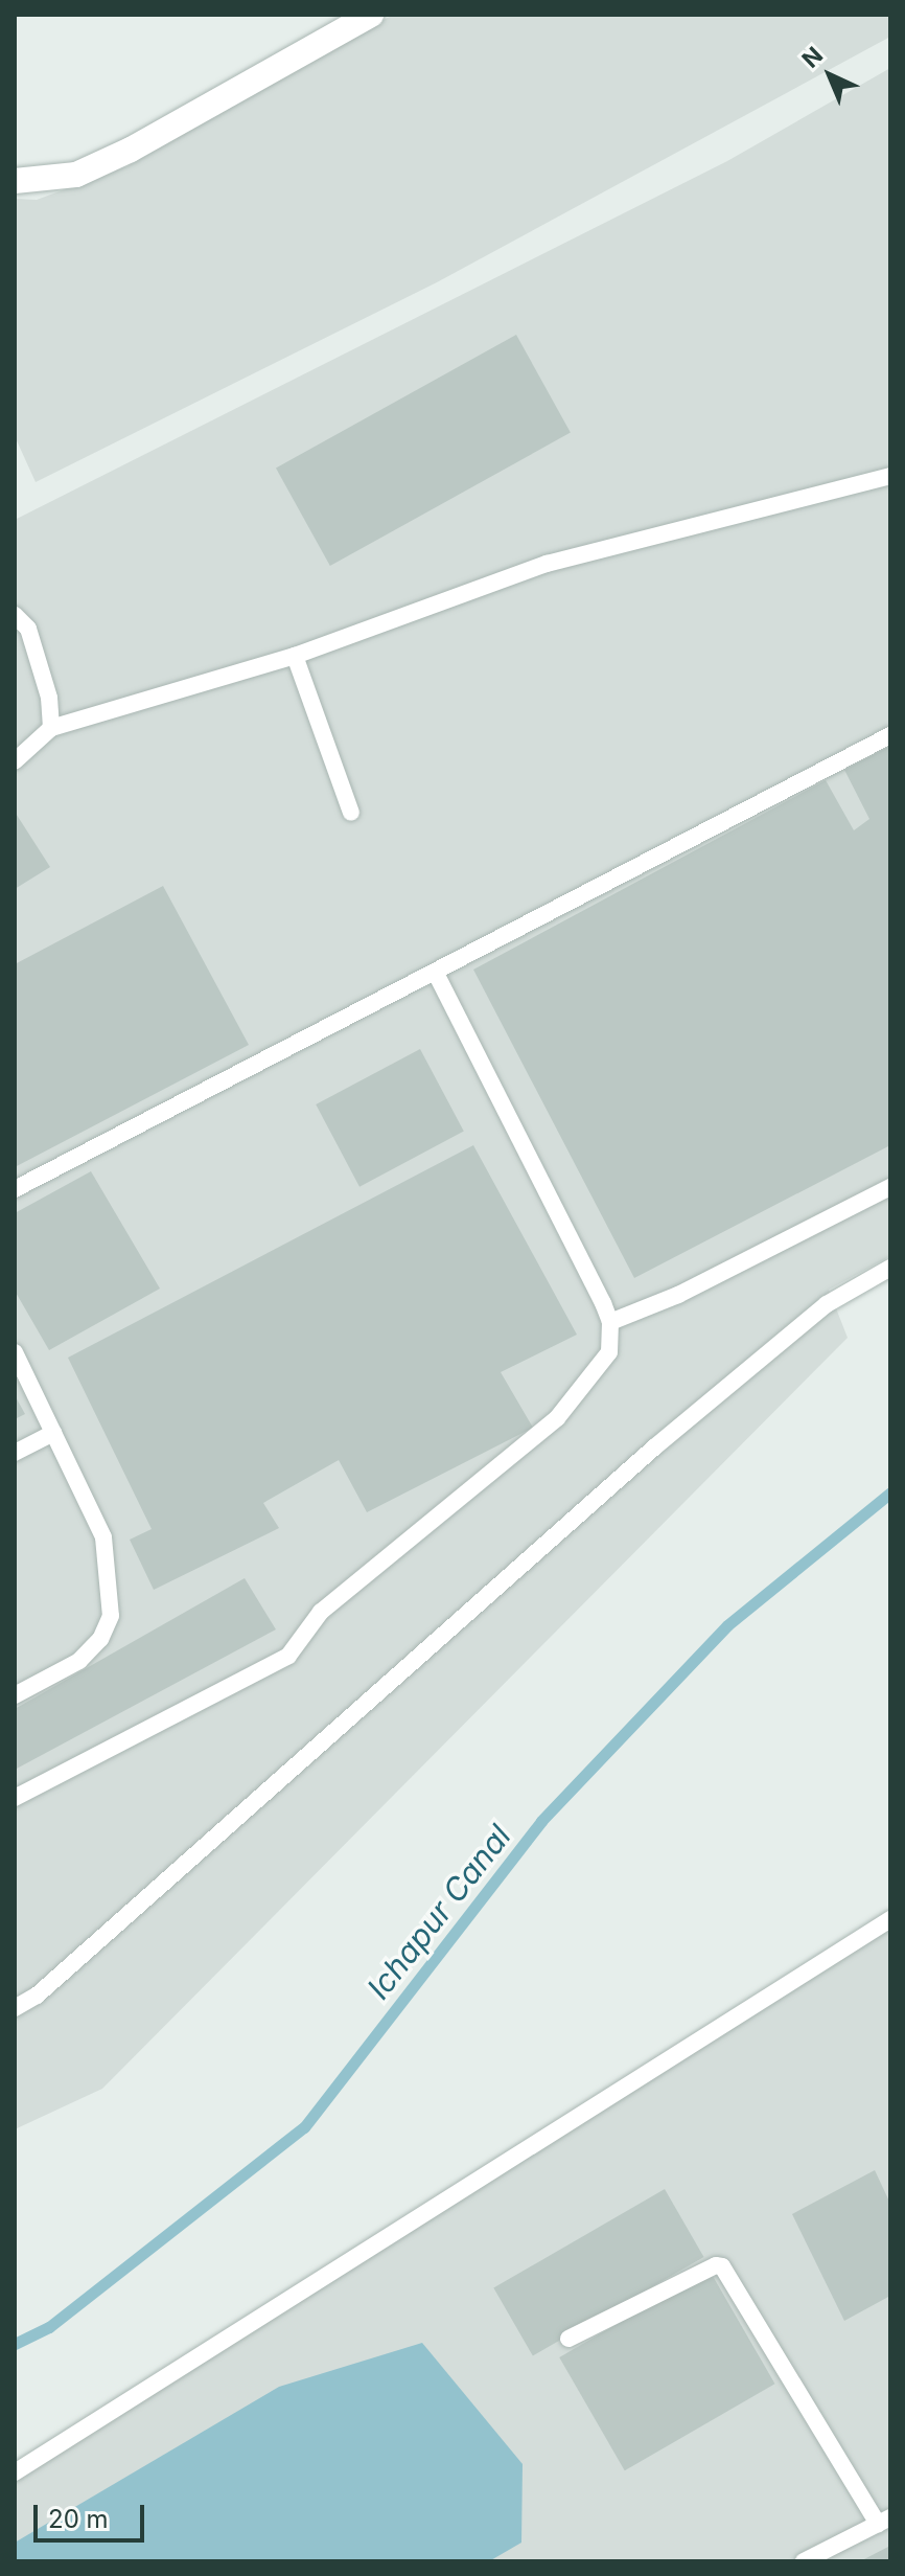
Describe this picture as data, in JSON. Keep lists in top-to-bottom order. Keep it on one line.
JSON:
{"water":["Ichapur Canal"],"scale_bar":"20 m","north":"top left"}
